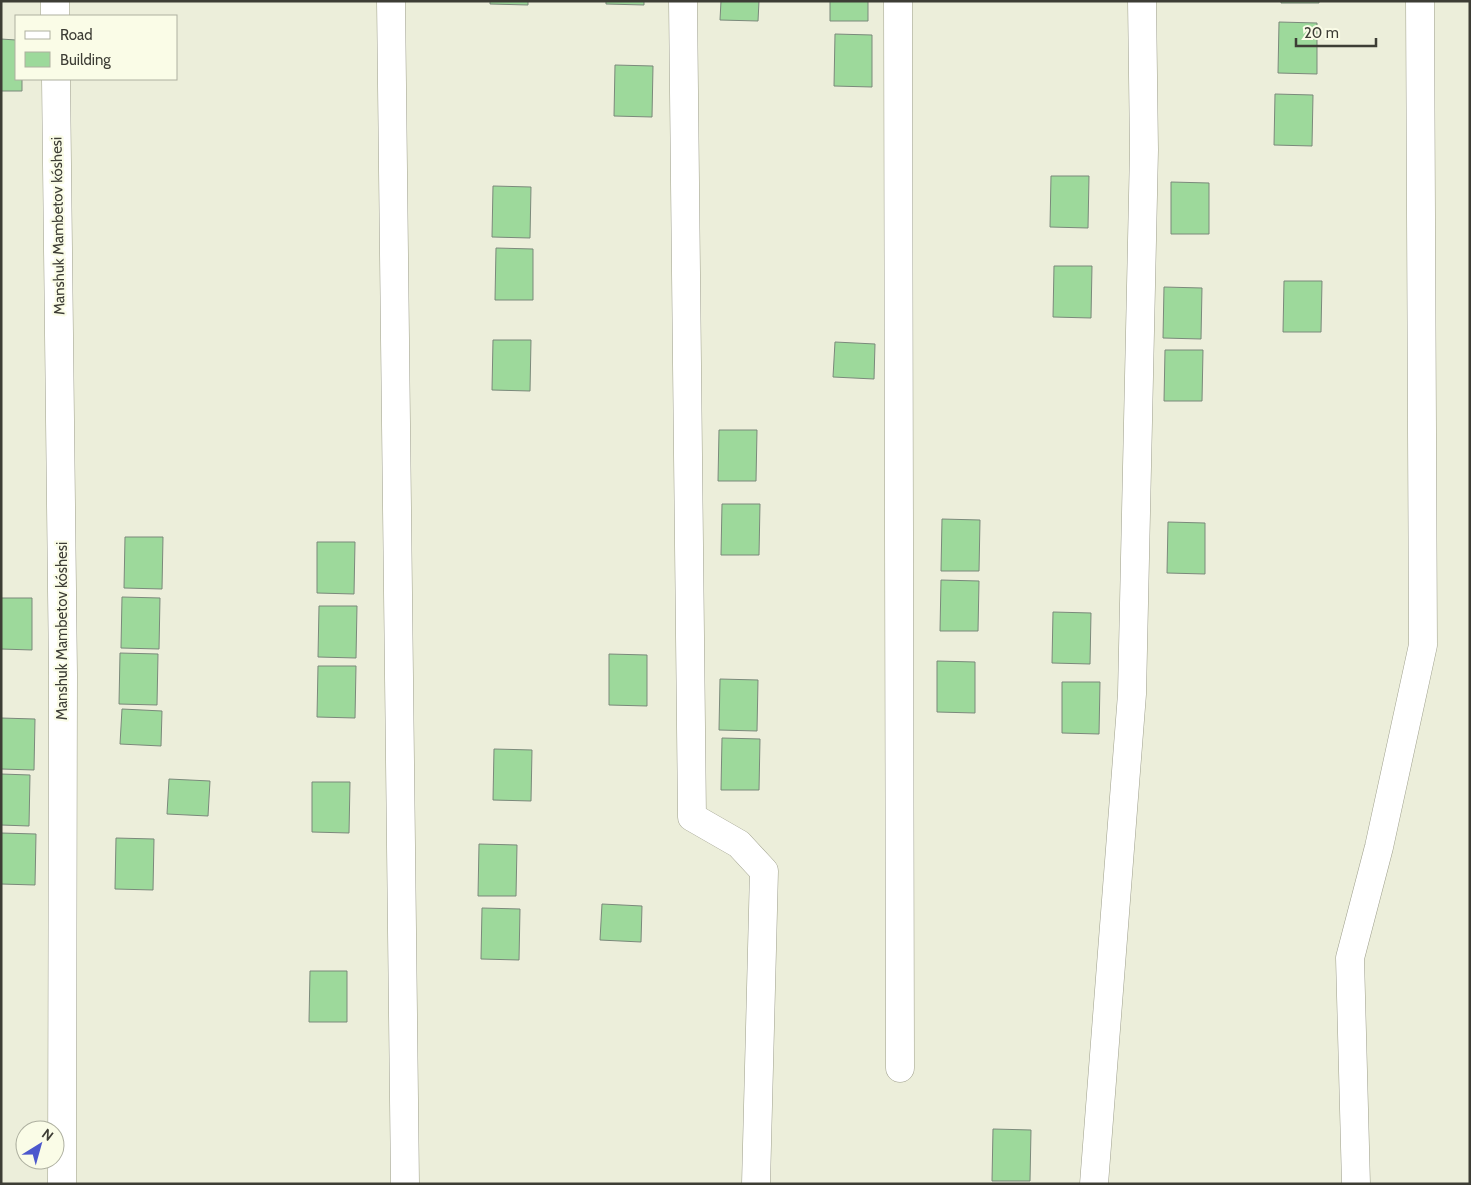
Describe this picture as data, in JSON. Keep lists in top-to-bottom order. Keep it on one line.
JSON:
{"streets":{"street":["Manshuk Mambetov kóshesi"]},"legend":["Road","Building"],"scale_bar":"20 m","north":"top right"}
